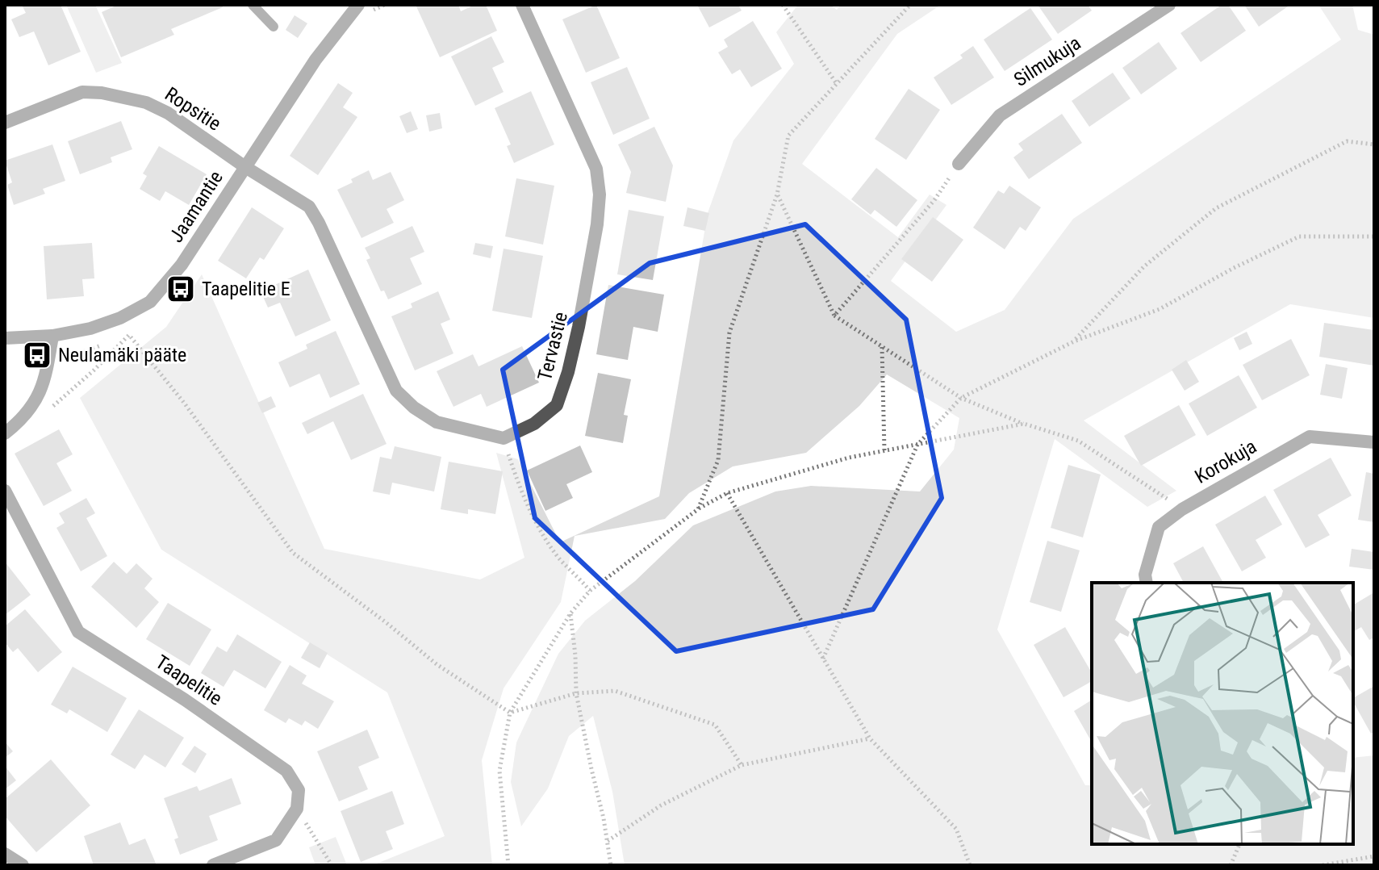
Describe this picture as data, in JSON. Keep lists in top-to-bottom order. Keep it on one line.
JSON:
{"streets":{"street":["Silmukuja","Ropsitie","Jaamantie","Tervastie","Korokuja","Taapelitie"]},"crossings":[["Ropsitie","Jaamantie"]],"places":{"bus stop":["Taapelitie E","Neulamäki pääte"]}}
